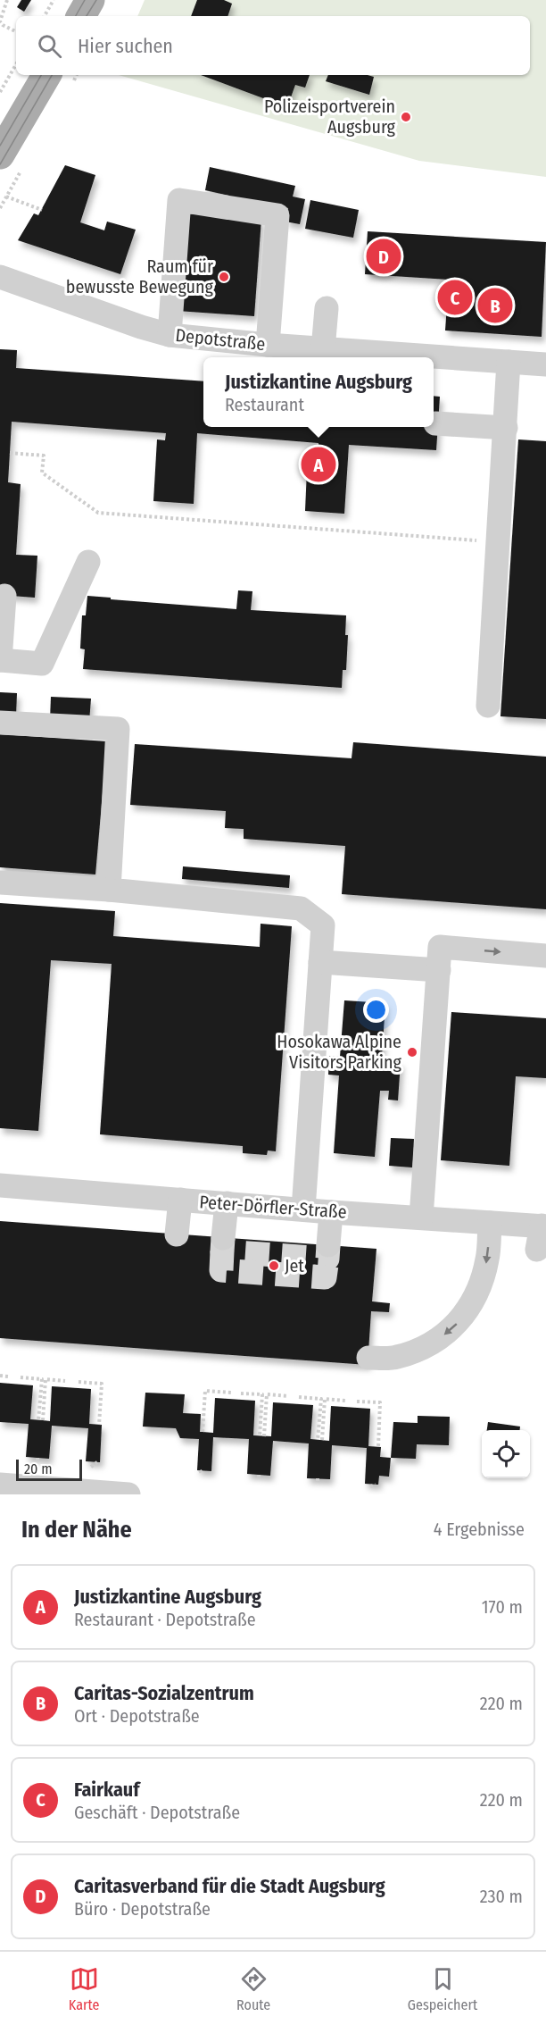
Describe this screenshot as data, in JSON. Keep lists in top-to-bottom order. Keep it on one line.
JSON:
{"streets":{"street":["Depotstraße","Peter-Dörfler-Straße"]},"places":["Polizeisportverein Augsburg","Raum für bewusste Bewegung","Hosokawa Alpine Visitors Parking","Jet"],"scale_bar":"20 m","page":{"search":"Hier suchen","pins":["D","C","B","A"],"popup":["Justizkantine Augsburg","Restaurant"],"scale":"20 m","heading":["In der Nähe","4 Ergebnisse"],"list":[{"mark":"A","name":"Justizkantine Augsburg","note":"Restaurant · Depotstraße","value":"170 m"},{"mark":"B","name":"Caritas-Sozialzentrum","note":"Ort · Depotstraße","value":"220 m"},{"mark":"C","name":"Fairkauf","note":"Geschäft · Depotstraße","value":"220 m"},{"mark":"D","name":"Caritasverband für die Stadt Augsburg","note":"Büro · Depotstraße","value":"230 m"}],"nav":["Karte","Route","Gespeichert"]}}
